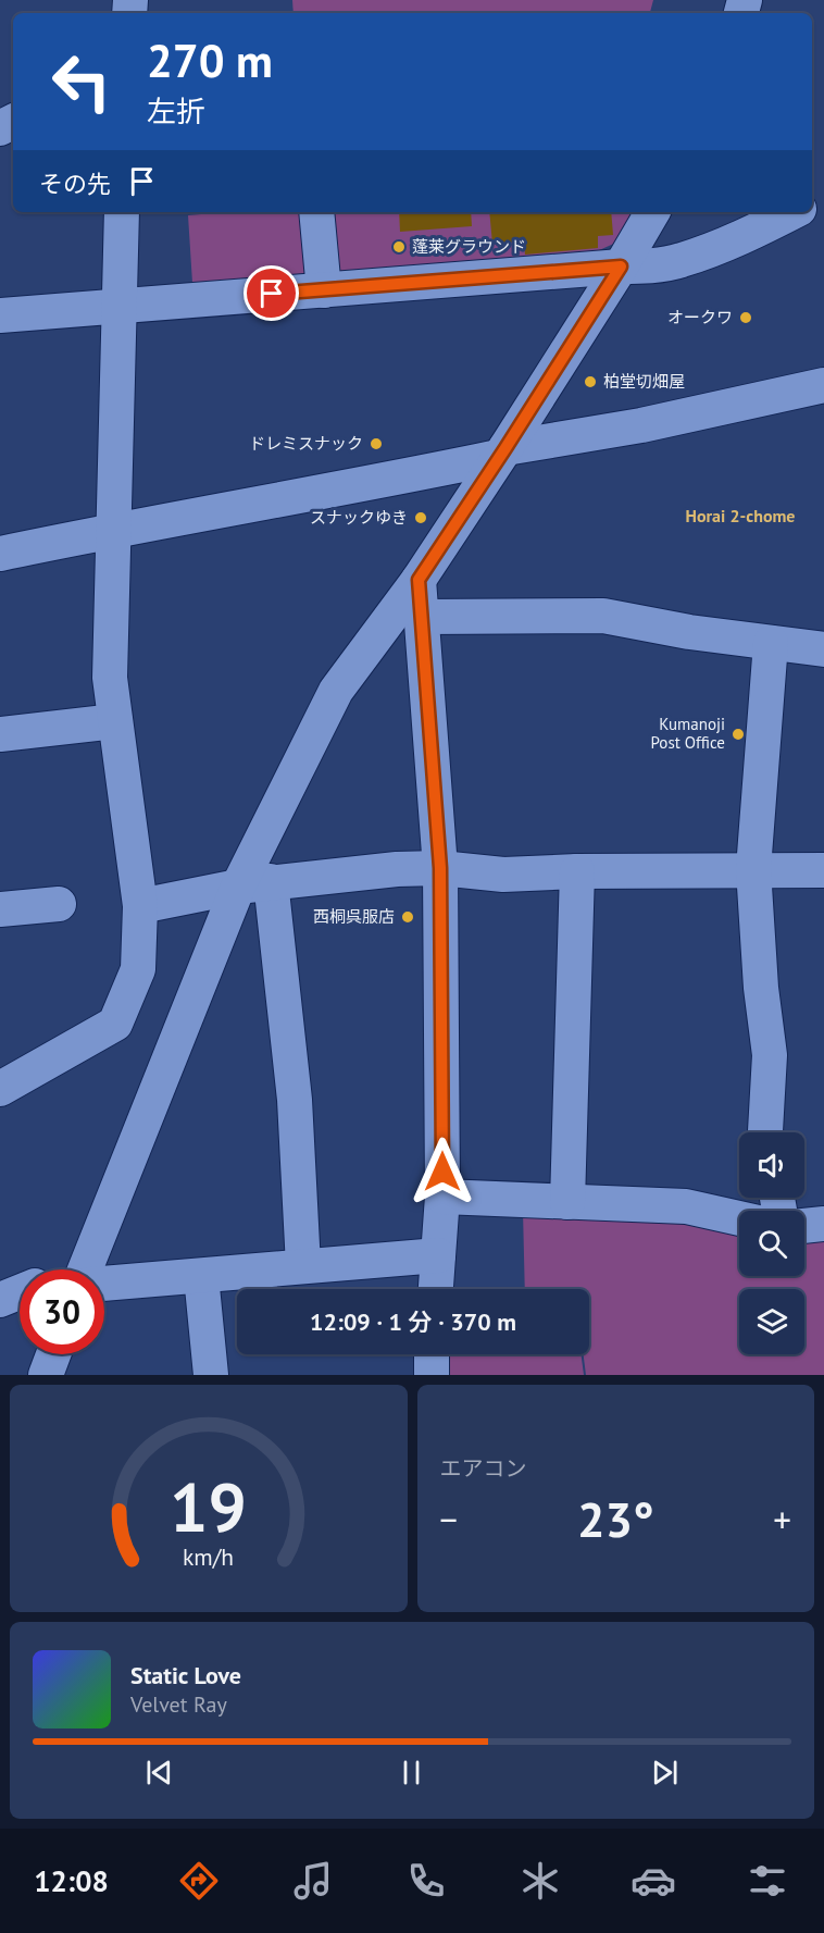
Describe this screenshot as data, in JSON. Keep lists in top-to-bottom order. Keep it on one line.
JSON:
{"districts":["Horai 2-chome"],"places":["蓬莱グラウンド","オークワ","柏堂切畑屋","ドレミスナック","スナックゆき","Kumanoji Post Office","西桐呉服店"],"page":{"turn":["270 m","左折"],"then":"その先","limit":"30","trip":"12:09 · 1 分 · 370 m","tile":"エアコン","heat":["−","23°","+"],"song":["Static Love","Velvet Ray"],"tabs":"12:08","gauge":["19","km/h"]}}
